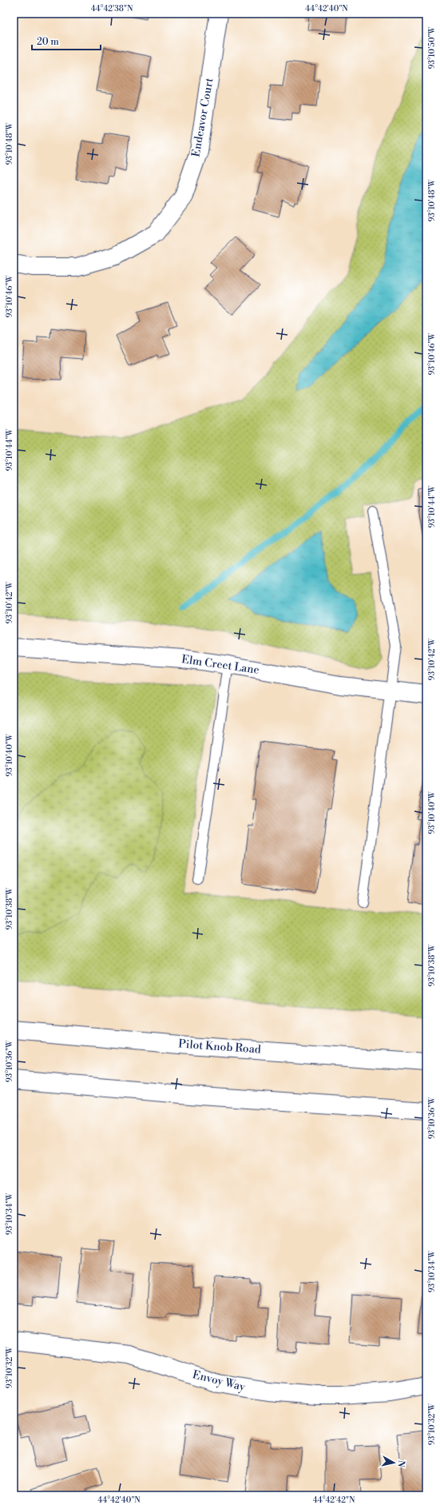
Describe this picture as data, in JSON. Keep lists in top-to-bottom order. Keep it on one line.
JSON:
{"streets":{"street":["Endeavor Court","Elm Creet Lane","Pilot Knob Road","Envoy Way"]},"scale_bar":"20 m","north":"right","coordinates":["44°42'38\"N","44°42'40\"N","93°10'50\"W","93°10'48\"W","93°10'46\"W","93°10'44\"W","93°10'42\"W","93°10'40\"W","93°10'38\"W","93°10'36\"W","93°10'34\"W","93°10'32\"W","44°42'42\"N"]}
